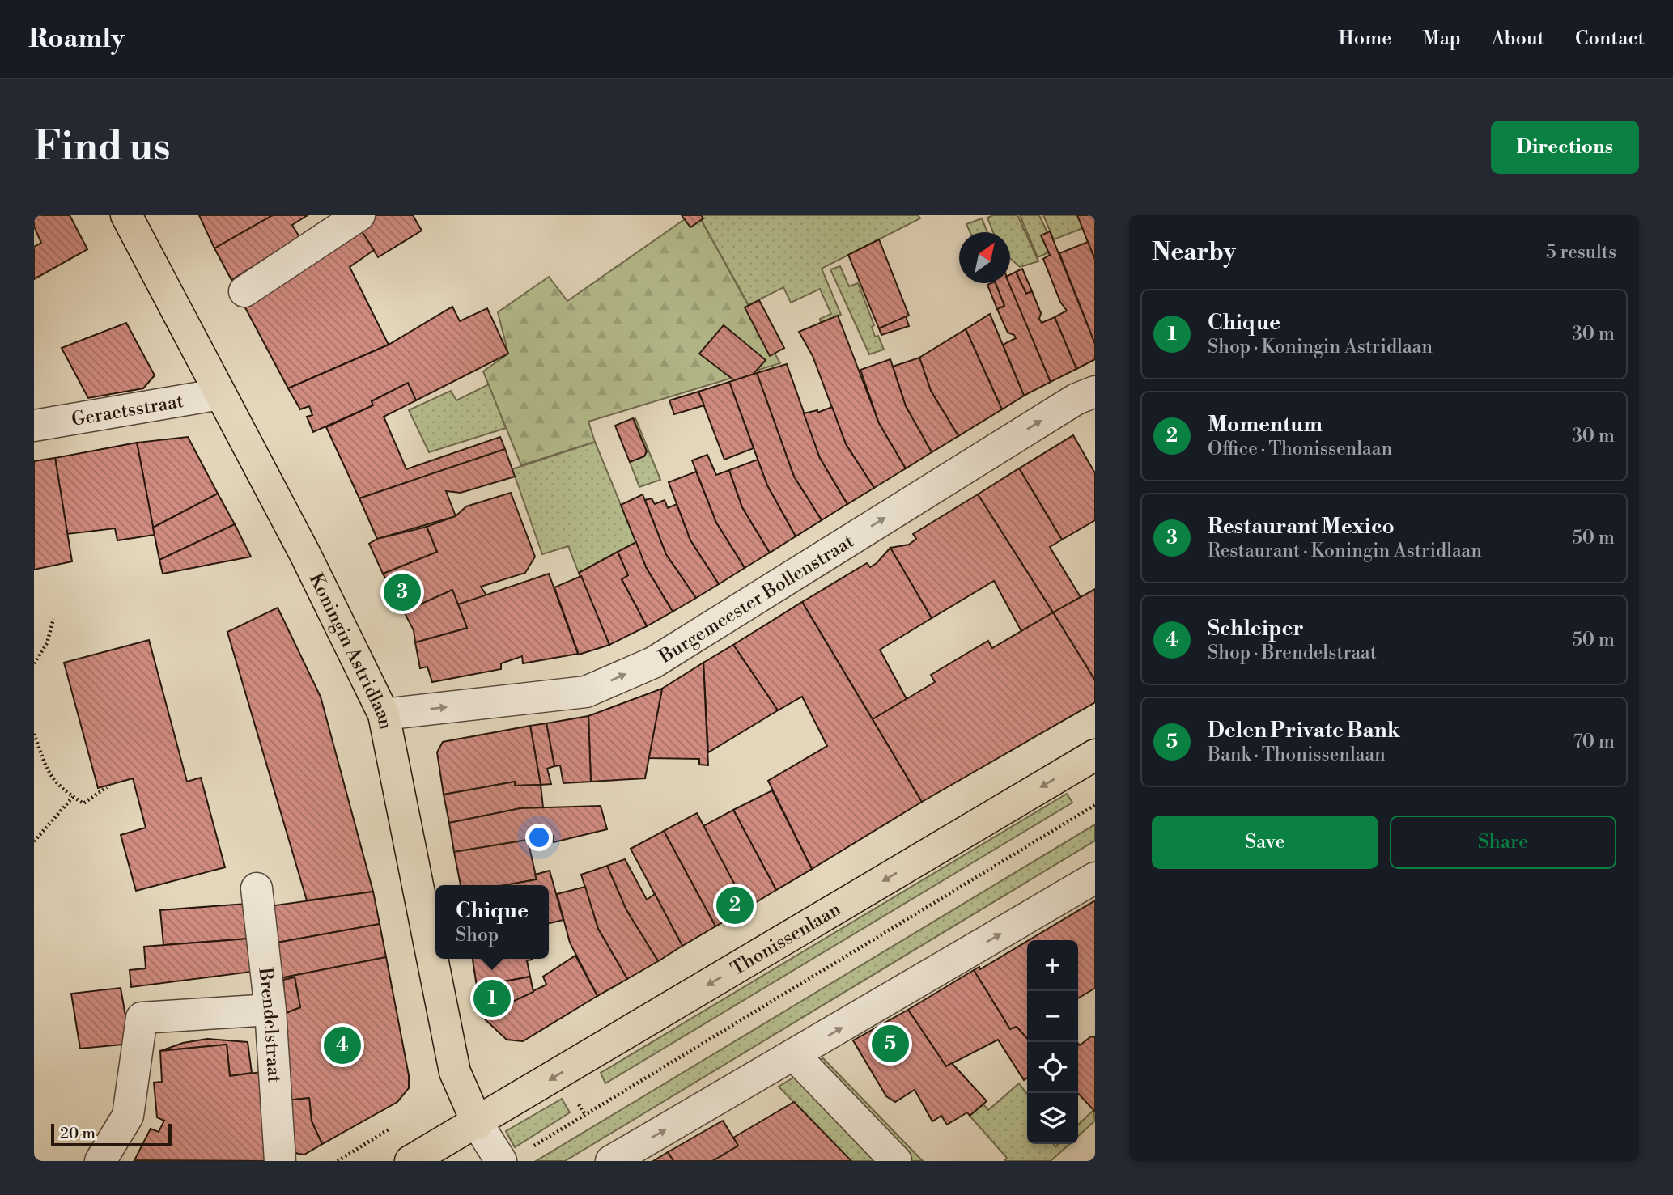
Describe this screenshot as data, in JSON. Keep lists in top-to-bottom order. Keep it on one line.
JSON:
{"streets":{"main road":["Koningin Astridlaan","Thonissenlaan"],"street":["Geraetsstraat","Burgemeester Bollenstraat","Brendelstraat"]},"crossings":[["Geraetsstraat","Koningin Astridlaan"],["Burgemeester Bollenstraat","Koningin Astridlaan"],["Koningin Astridlaan","Thonissenlaan"]],"one_way":["Burgemeester Bollenstraat","Thonissenlaan"],"scale_bar":"20 m","north":"top right","page":{"header":"Roamly","nav":["Home","Map","About","Contact"],"buttons":["Directions",["Save","Share"]],"title":"Find us","heading":["Nearby","5 results"],"list":[{"mark":"1","name":"Chique","note":"Shop · Koningin Astridlaan","value":"30 m"},{"mark":"2","name":"Momentum","note":"Office · Thonissenlaan","value":"30 m"},{"mark":"3","name":"Restaurant Mexico","note":"Restaurant · Koningin Astridlaan","value":"50 m"},{"mark":"4","name":"Schleiper","note":"Shop · Brendelstraat","value":"50 m"},{"mark":"5","name":"Delen Private Bank","note":"Bank · Thonissenlaan","value":"70 m"}],"pins":["3","2","1","5","4"],"popup":["Chique","Shop"],"map_buttons":["+","−"],"scale":"20 m"}}
